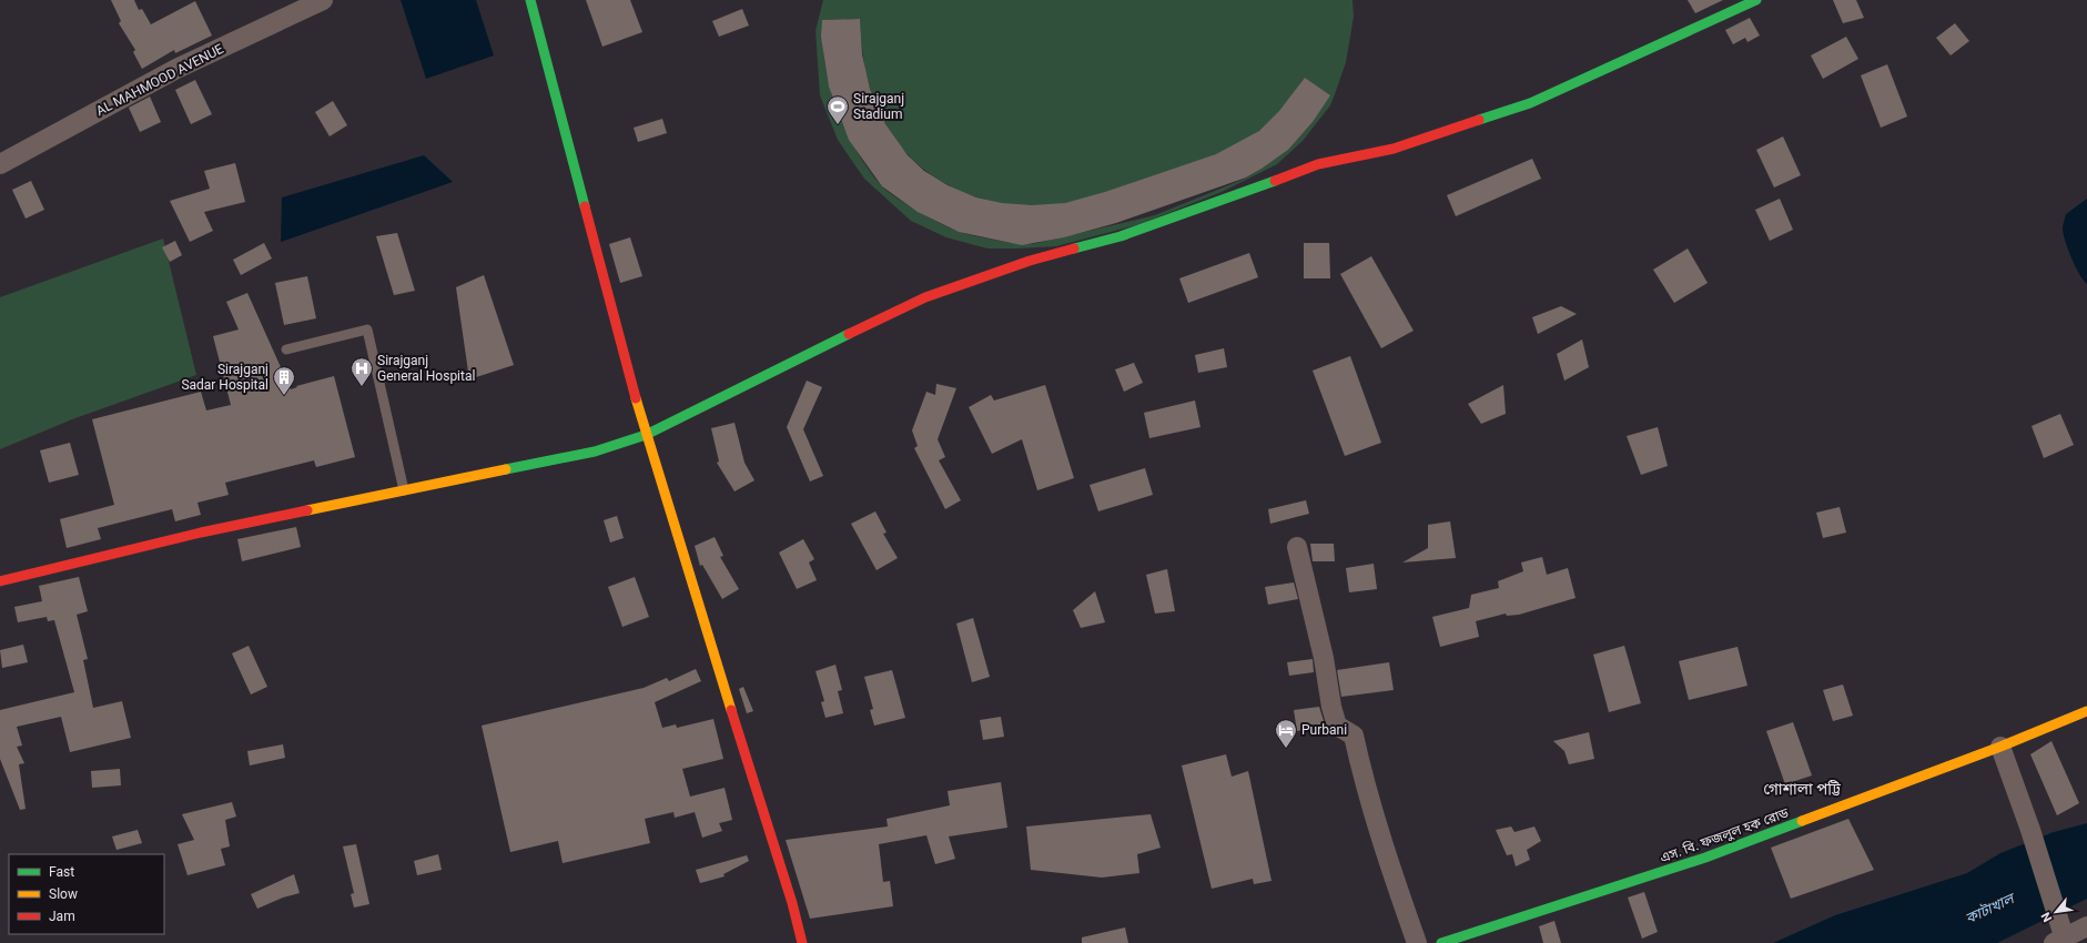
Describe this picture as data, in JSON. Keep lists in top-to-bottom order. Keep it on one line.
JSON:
{"streets":{"street":["AL MAHMOOD AVENUE","এস. বি. ফজলুল হক রোড"]},"districts":["গোশালা পট্টি"],"water":["কাটাখাল"],"places":{"sports":["Sirajganj Stadium"],"hospital":["Sirajganj General Hospital"],"building":["Sirajganj Sadar Hospital"],"hotel":["Purbani"]},"legend":["Fast","Slow","Jam"],"north":"bottom left"}
